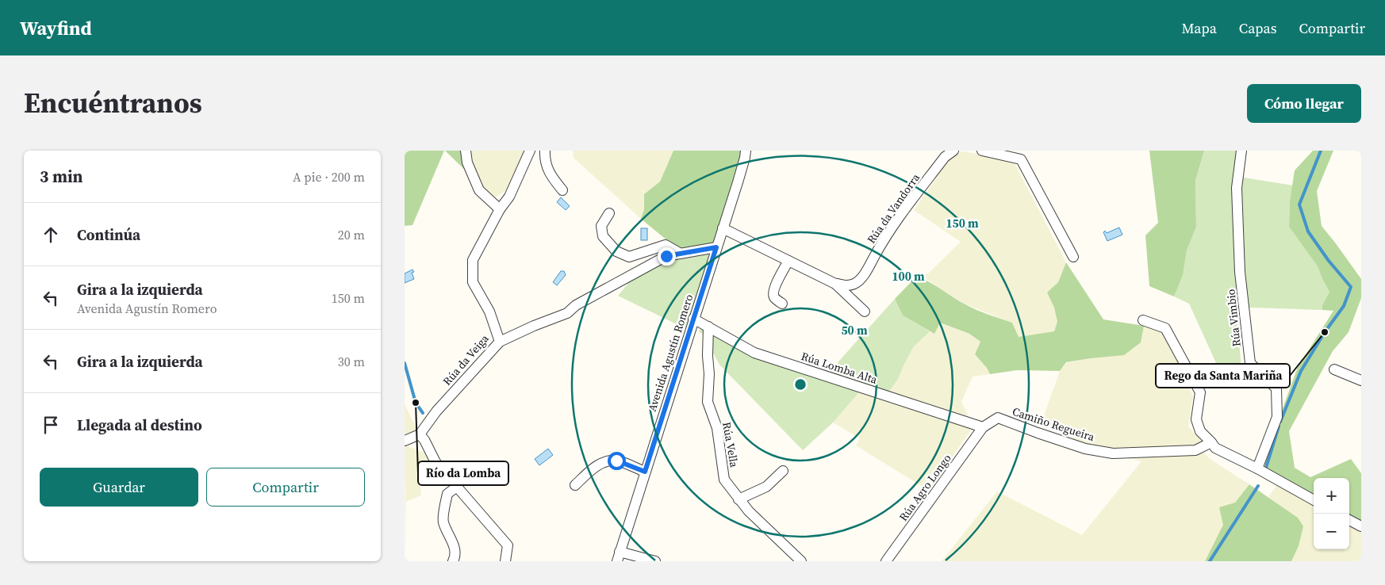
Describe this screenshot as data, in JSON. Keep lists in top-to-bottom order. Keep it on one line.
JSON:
{"streets":{"street":["Rúa da Vandorra","Rúa Vimbio","Avenida Agustín Romero","Rúa da Veiga","Rúa Lomba Alta","Camiño Regueira","Rúa Vella","Rúa Agro Longo"]},"crossings":[["Rúa da Vandorra","Avenida Agustín Romero"],["Avenida Agustín Romero","Rúa Lomba Alta"],["Rúa Lomba Alta","Camiño Regueira"],["Rúa Lomba Alta","Rúa Vella"],["Rúa Lomba Alta","Rúa Agro Longo"],["Camiño Regueira","Rúa Agro Longo"]],"places":["Rego da Santa Mariña","Río da Lomba"],"page":{"header":"Wayfind","nav":["Mapa","Capas","Compartir"],"title":"Encuéntranos","buttons":["Cómo llegar",["Guardar","Compartir"]],"heading":["3 min","A pie · 200 m"],"list":[["Continúa","20 m"],["Gira a la izquierda","Avenida Agustín Romero","150 m"],["Gira a la izquierda","30 m"],"Llegada al destino"],"map_buttons":["+","−"]},"rings":["150 m","100 m","50 m"]}
